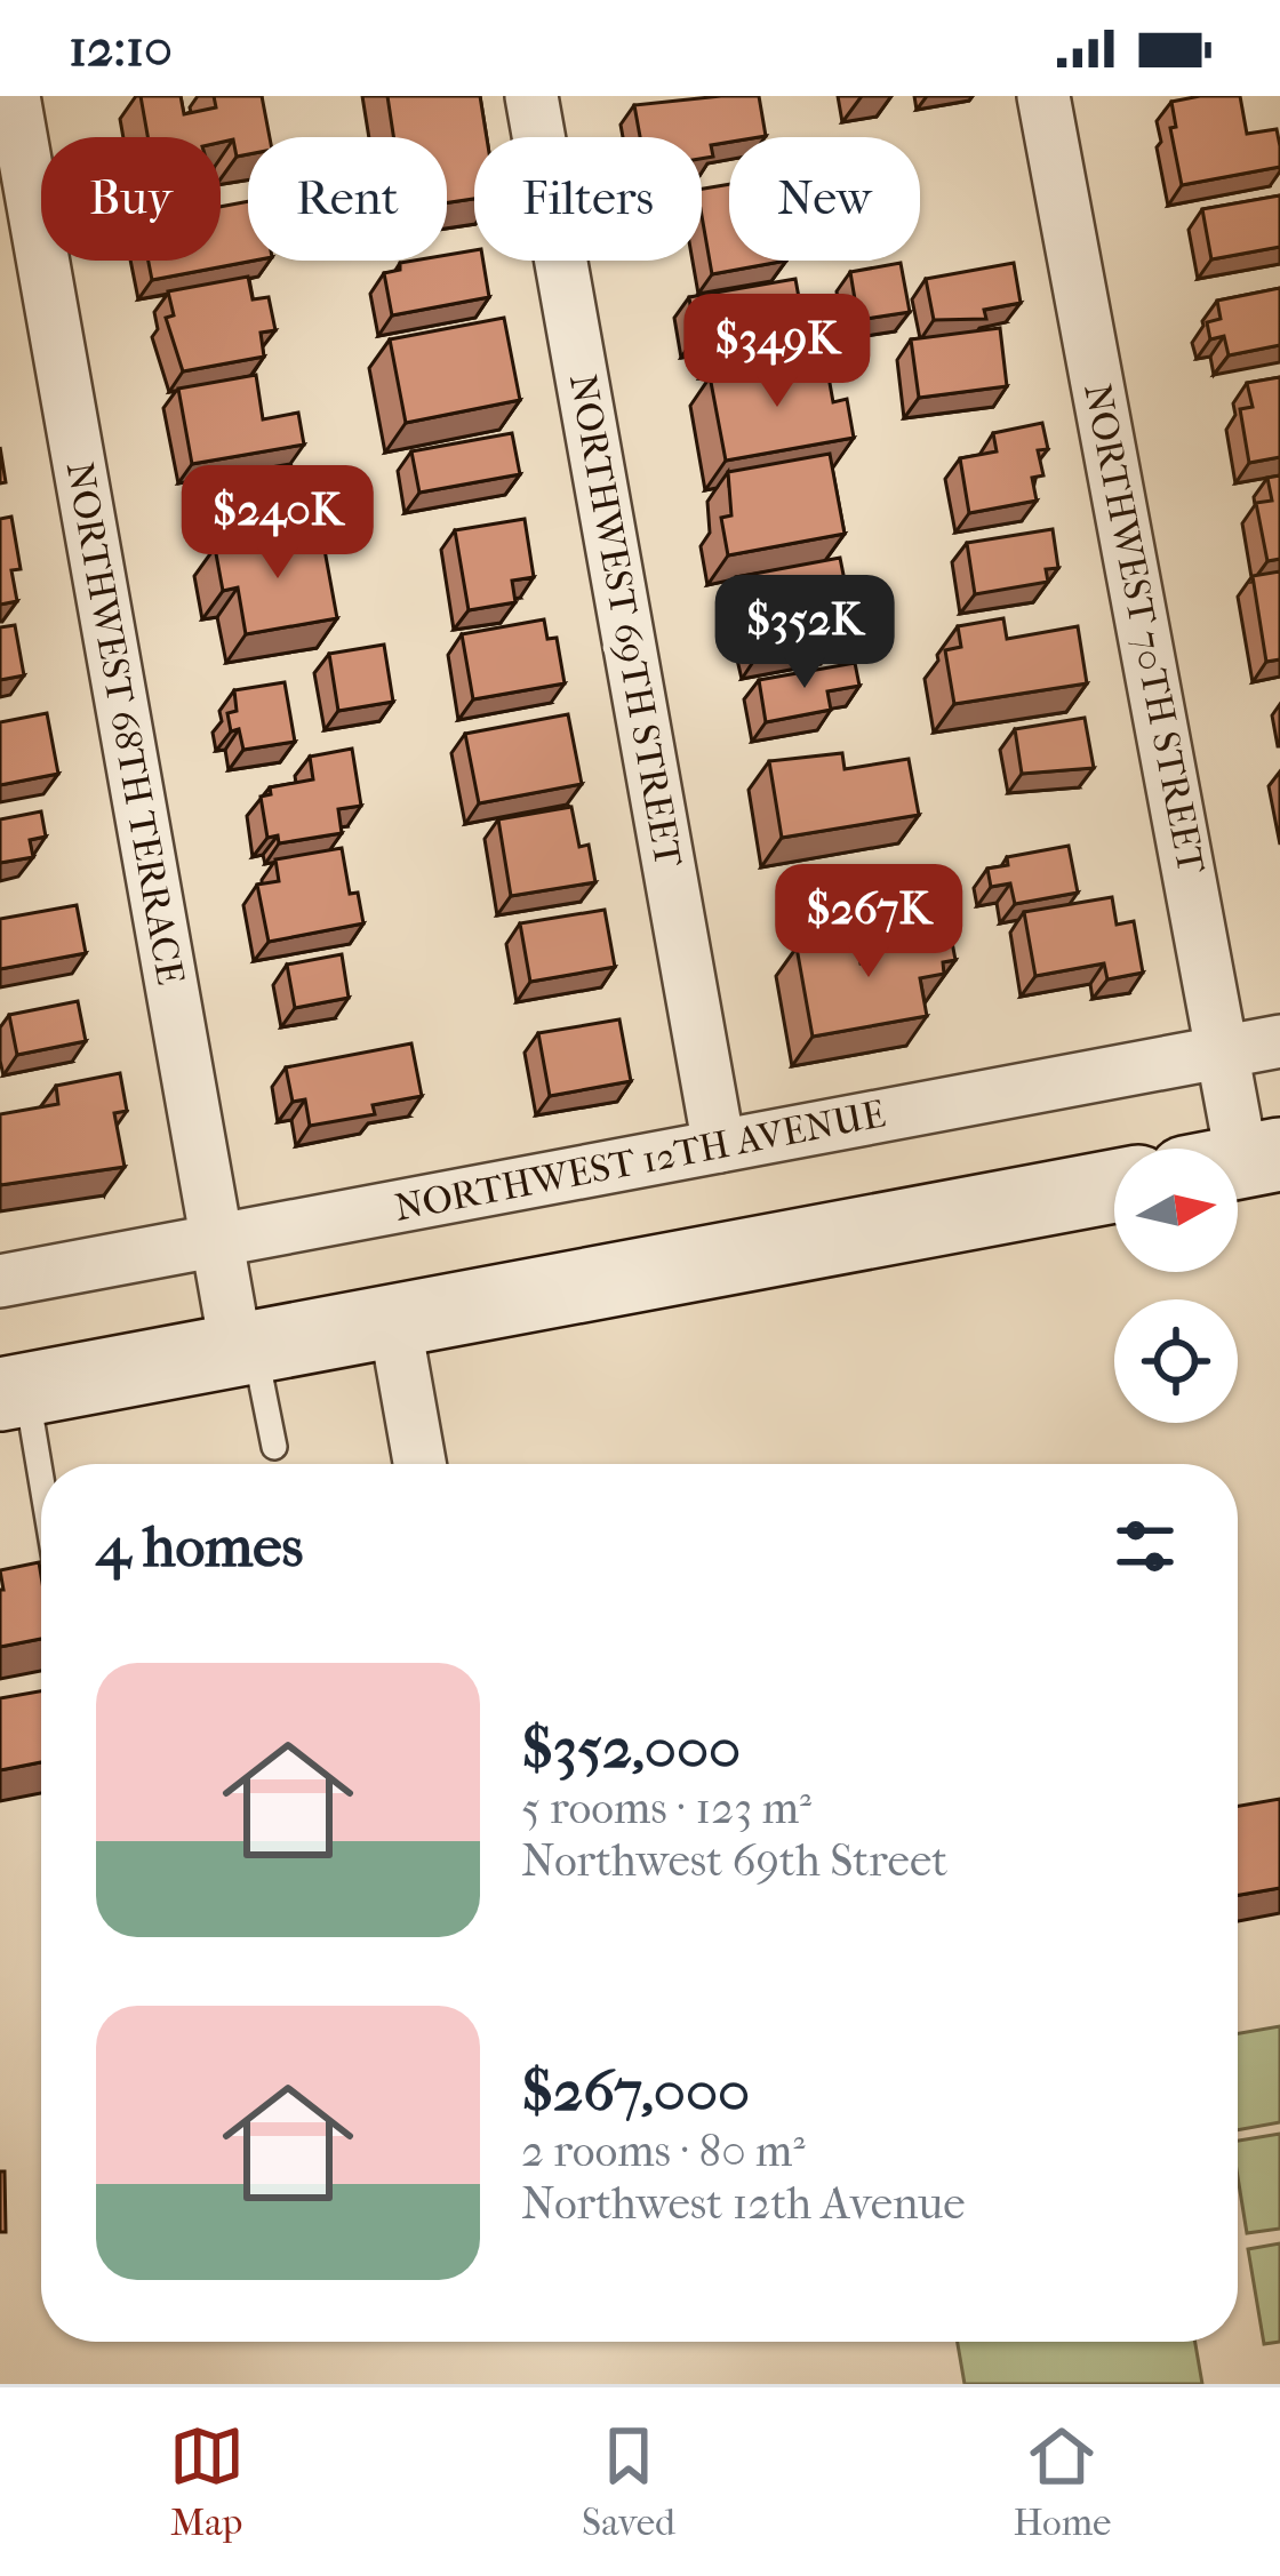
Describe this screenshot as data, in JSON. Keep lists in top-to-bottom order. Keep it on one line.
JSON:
{"streets":{"street":["NORTHWEST 69TH STREET","NORTHWEST 70TH STREET","NORTHWEST 68TH TERRACE","NORTHWEST 12TH AVENUE"]},"crossings":[["NORTHWEST 69TH STREET","NORTHWEST 12TH AVENUE"],["NORTHWEST 70TH STREET","NORTHWEST 12TH AVENUE"],["NORTHWEST 68TH TERRACE","NORTHWEST 12TH AVENUE"]],"north":"right","page":{"status":"12:10","chip":["Buy","Rent","Filters","New"],"price":["$349K","$240K","$352K","$267K"],"heading":"4 homes","list":[{"name":"$352,000","note":"5 rooms · 123 m² · Northwest 69th Street"},{"name":"$267,000","note":"2 rooms · 80 m² · Northwest 12th Avenue"}],"tabs":["Map","Saved","Home"]}}
